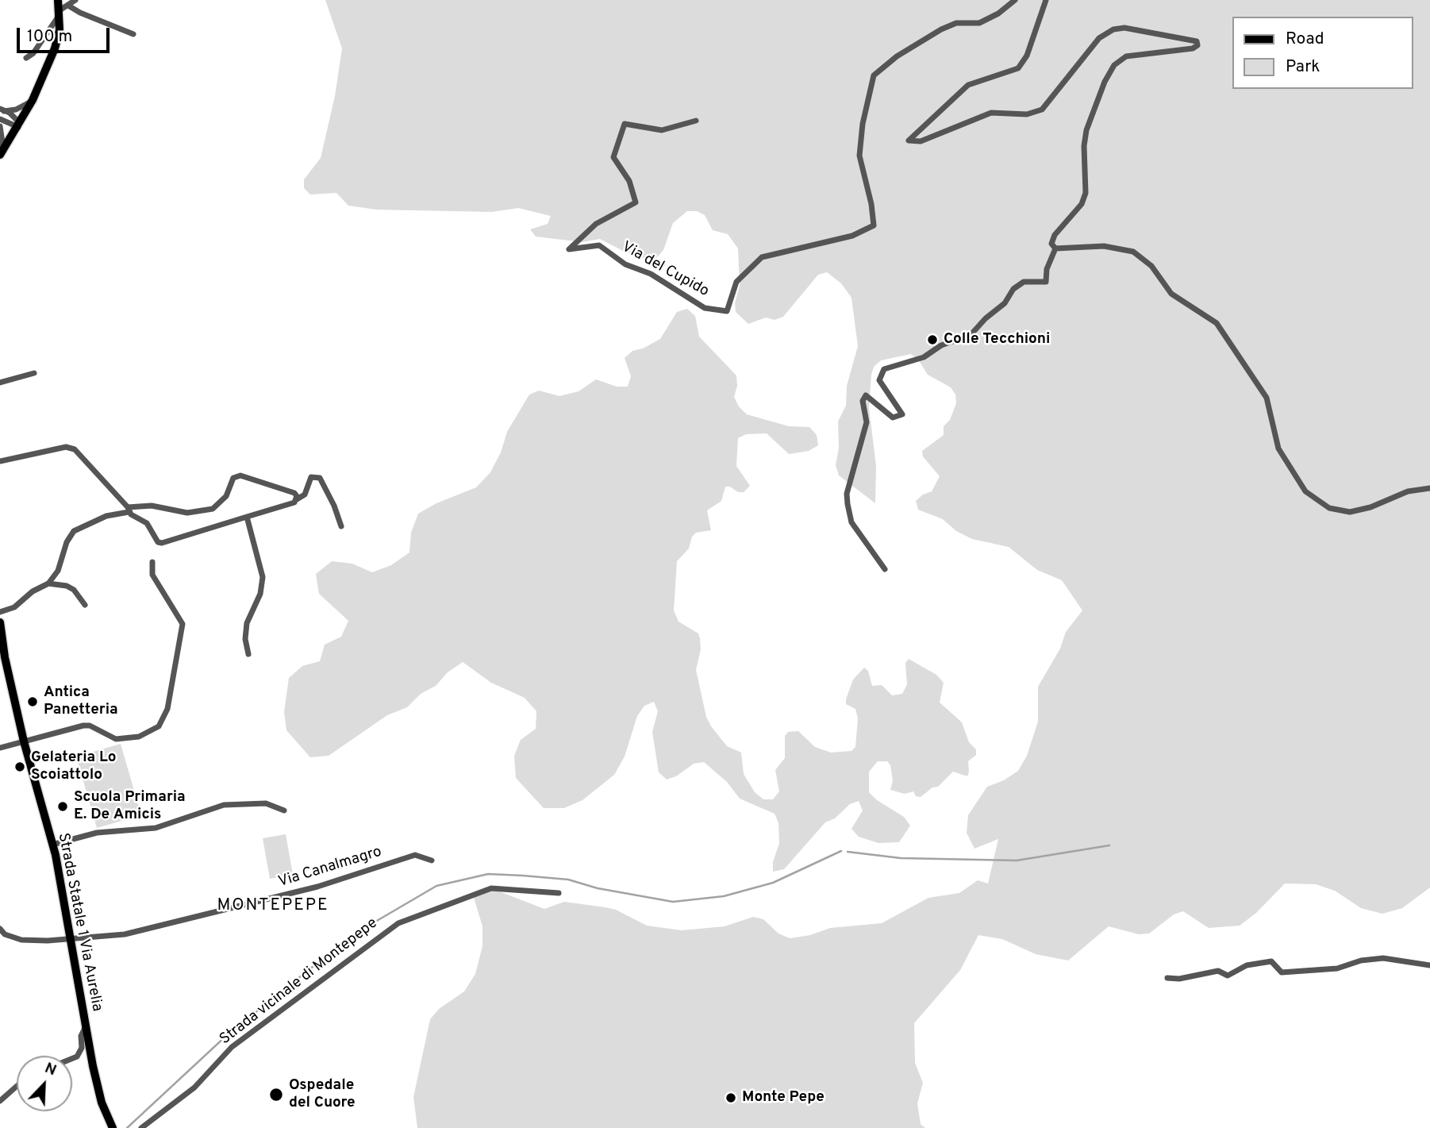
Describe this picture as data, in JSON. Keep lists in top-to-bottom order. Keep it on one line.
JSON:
{"streets":{"main road":["Strada Statale 1 Via Aurelia"],"street":["Via del Cupido","Via Canalmagro","Strada vicinale di Montepepe"]},"crossings":[["Via Canalmagro","Strada Statale 1 Via Aurelia"]],"districts":["MONTEPEPE"],"places":["Colle Tecchioni","Antica Panetteria","Gelateria Lo Scoiattolo","Scuola Primaria E. De Amicis","Ospedale del Cuore","Monte Pepe"],"legend":["Road","Park"],"scale_bar":"100 m","north":"top right"}
